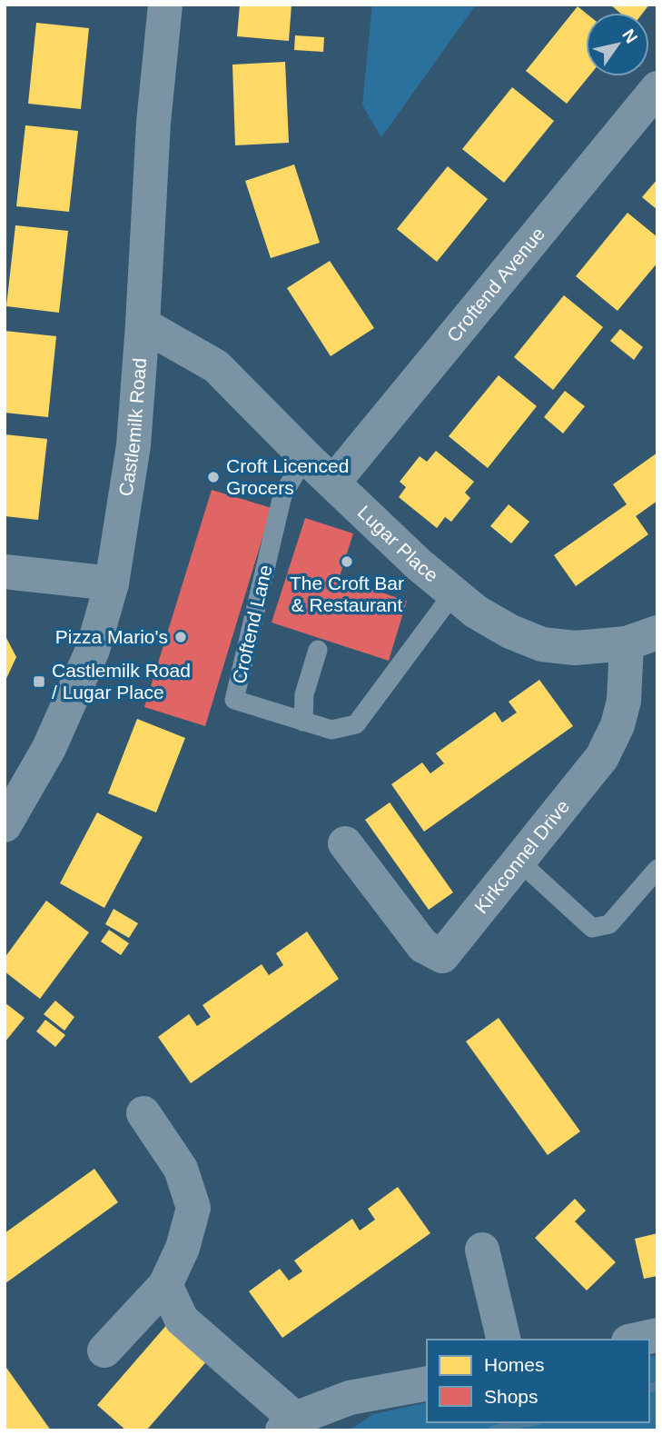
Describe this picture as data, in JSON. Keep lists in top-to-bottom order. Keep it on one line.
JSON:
{"streets":{"street":["Croftend Avenue","Castlemilk Road","Lugar Place","Kirkconnel Drive"],"lane":["Croftend Lane"]},"crossings":[["Croftend Avenue","Lugar Place"],["Croftend Avenue","Croftend Lane"],["Castlemilk Road","Lugar Place"],["Lugar Place","Croftend Lane"],["Lugar Place","Kirkconnel Drive"]],"places":{"other":["Croft Licenced Grocers","The Croft Bar & Restaurant","Pizza Mario's"],"transit":["Castlemilk Road / Lugar Place"]},"legend":["Homes","Shops"],"north":"top right"}
